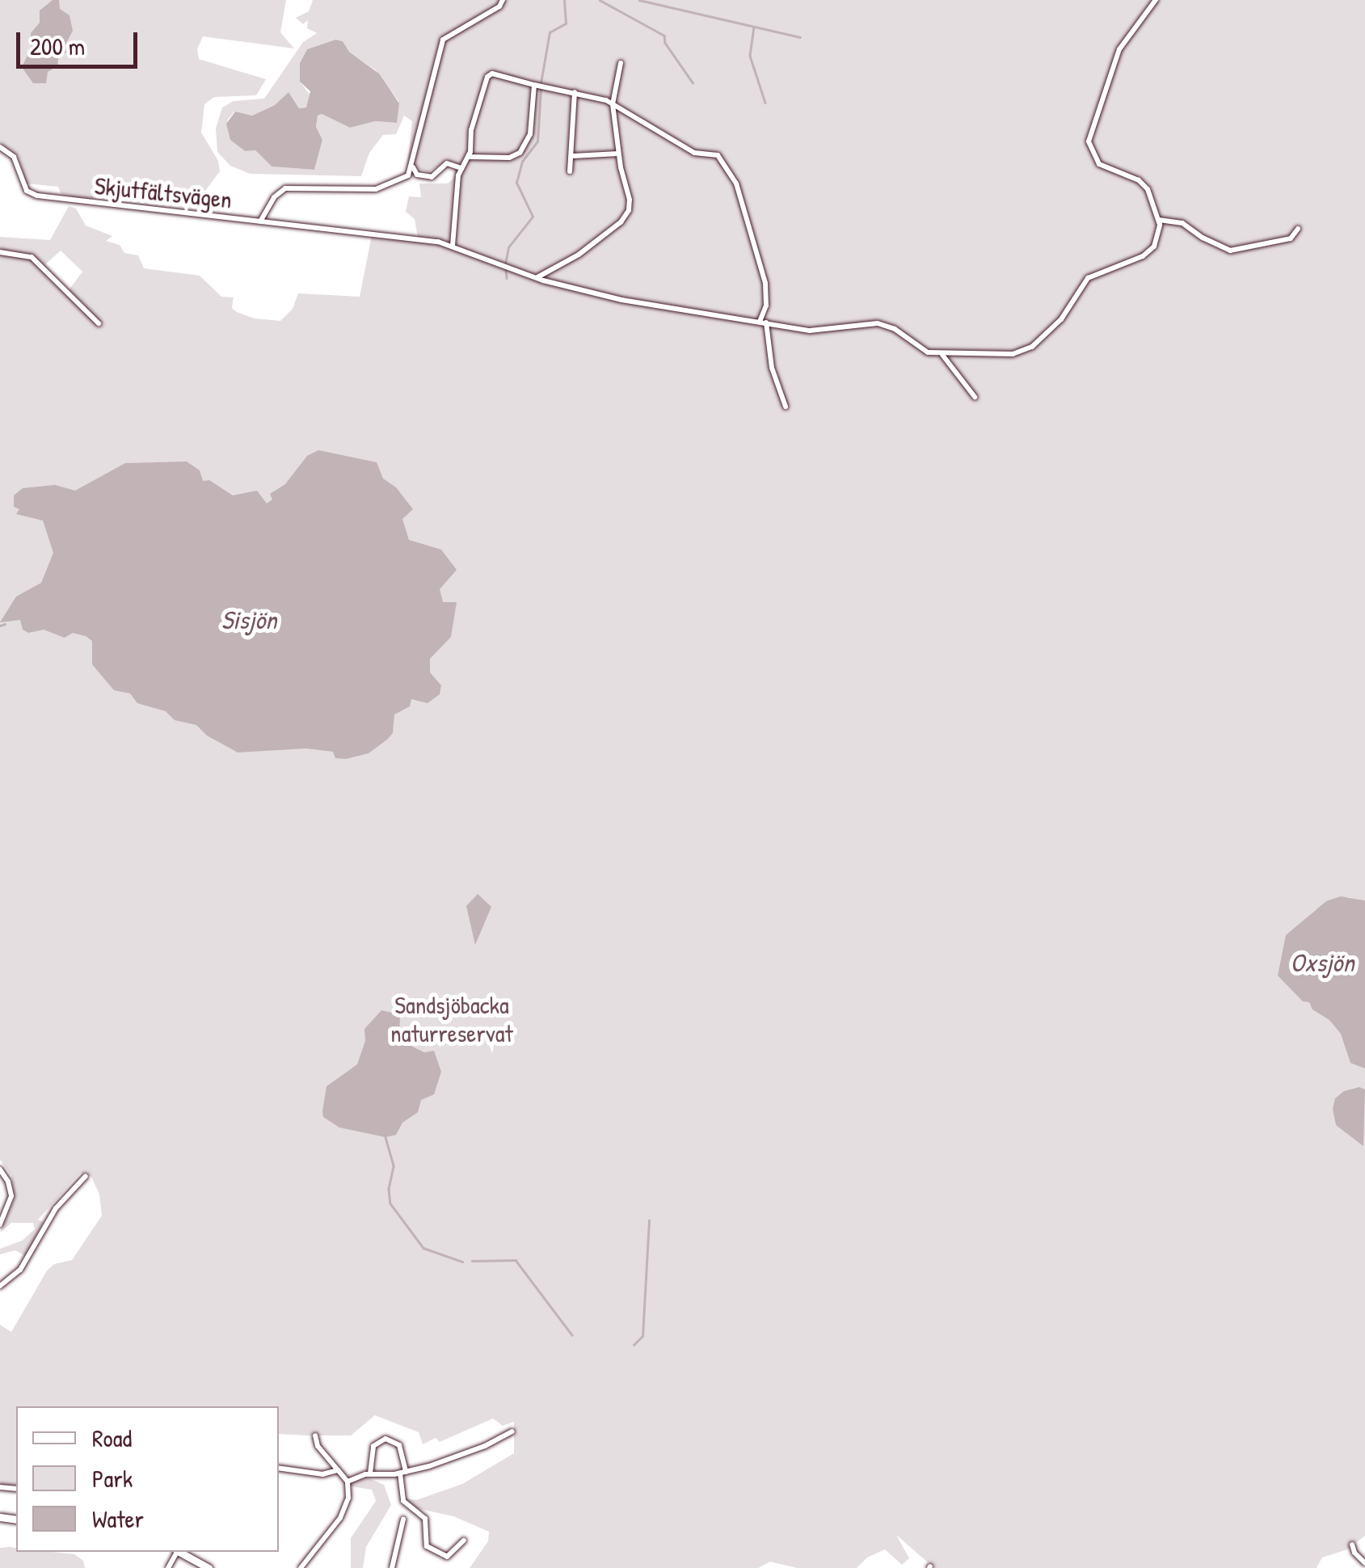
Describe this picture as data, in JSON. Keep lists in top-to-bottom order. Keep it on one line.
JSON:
{"streets":{"street":["Skjutfältsvägen"]},"water":["Sisjön","Oxsjön"],"parks":["Sandsjöbacka naturreservat"],"legend":["Road","Park","Water"],"scale_bar":"200 m"}
